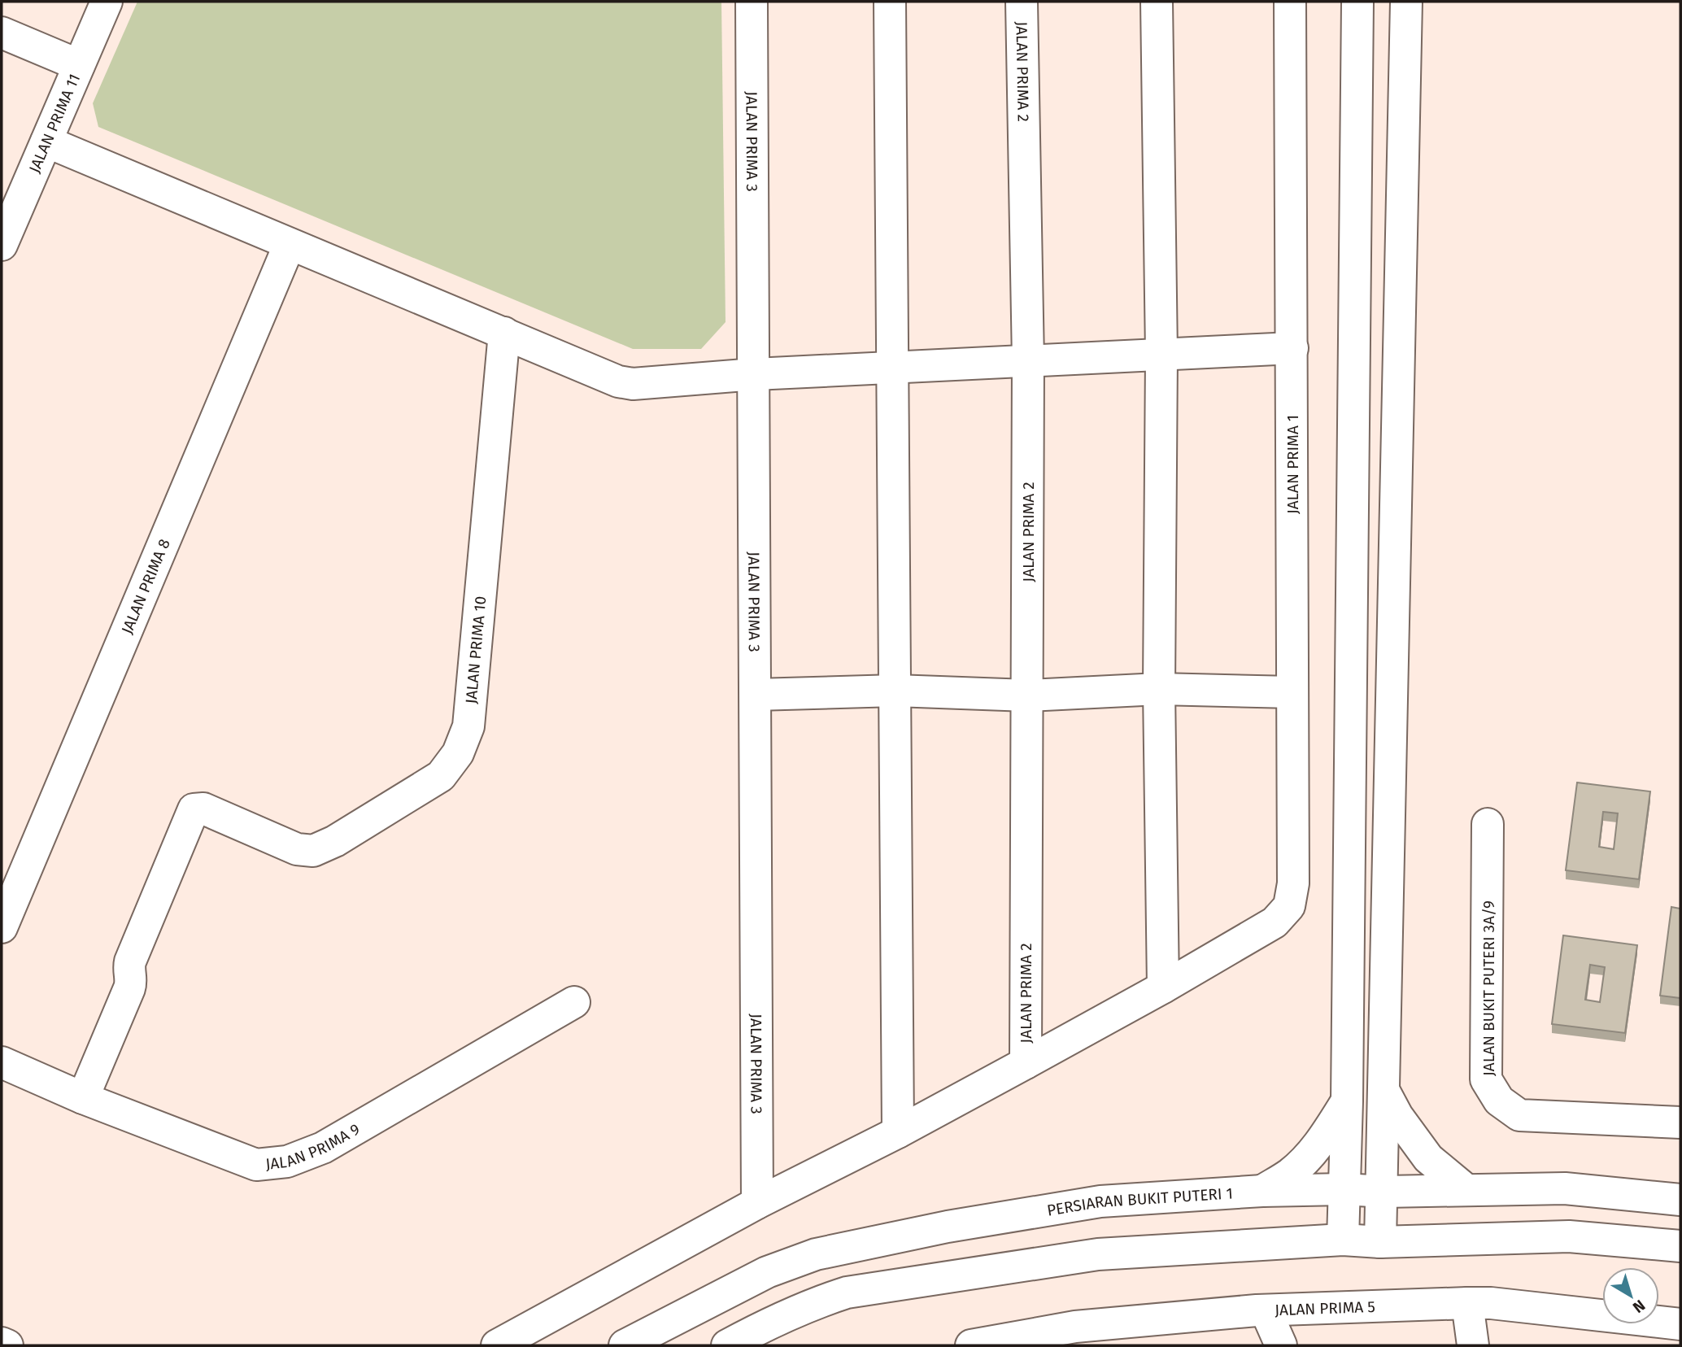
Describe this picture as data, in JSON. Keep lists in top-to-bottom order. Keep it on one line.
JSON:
{"streets":{"street":["JALAN PRIMA 2","JALAN PRIMA 11","JALAN PRIMA 3","JALAN PRIMA 1","JALAN PRIMA 8","JALAN PRIMA 10","JALAN BUKIT PUTERI 3A/9","JALAN PRIMA 9","PERSIARAN BUKIT PUTERI 1","JALAN PRIMA 5"]},"crossings":[["JALAN PRIMA 10","JALAN PRIMA 9"]],"north":"bottom right"}
